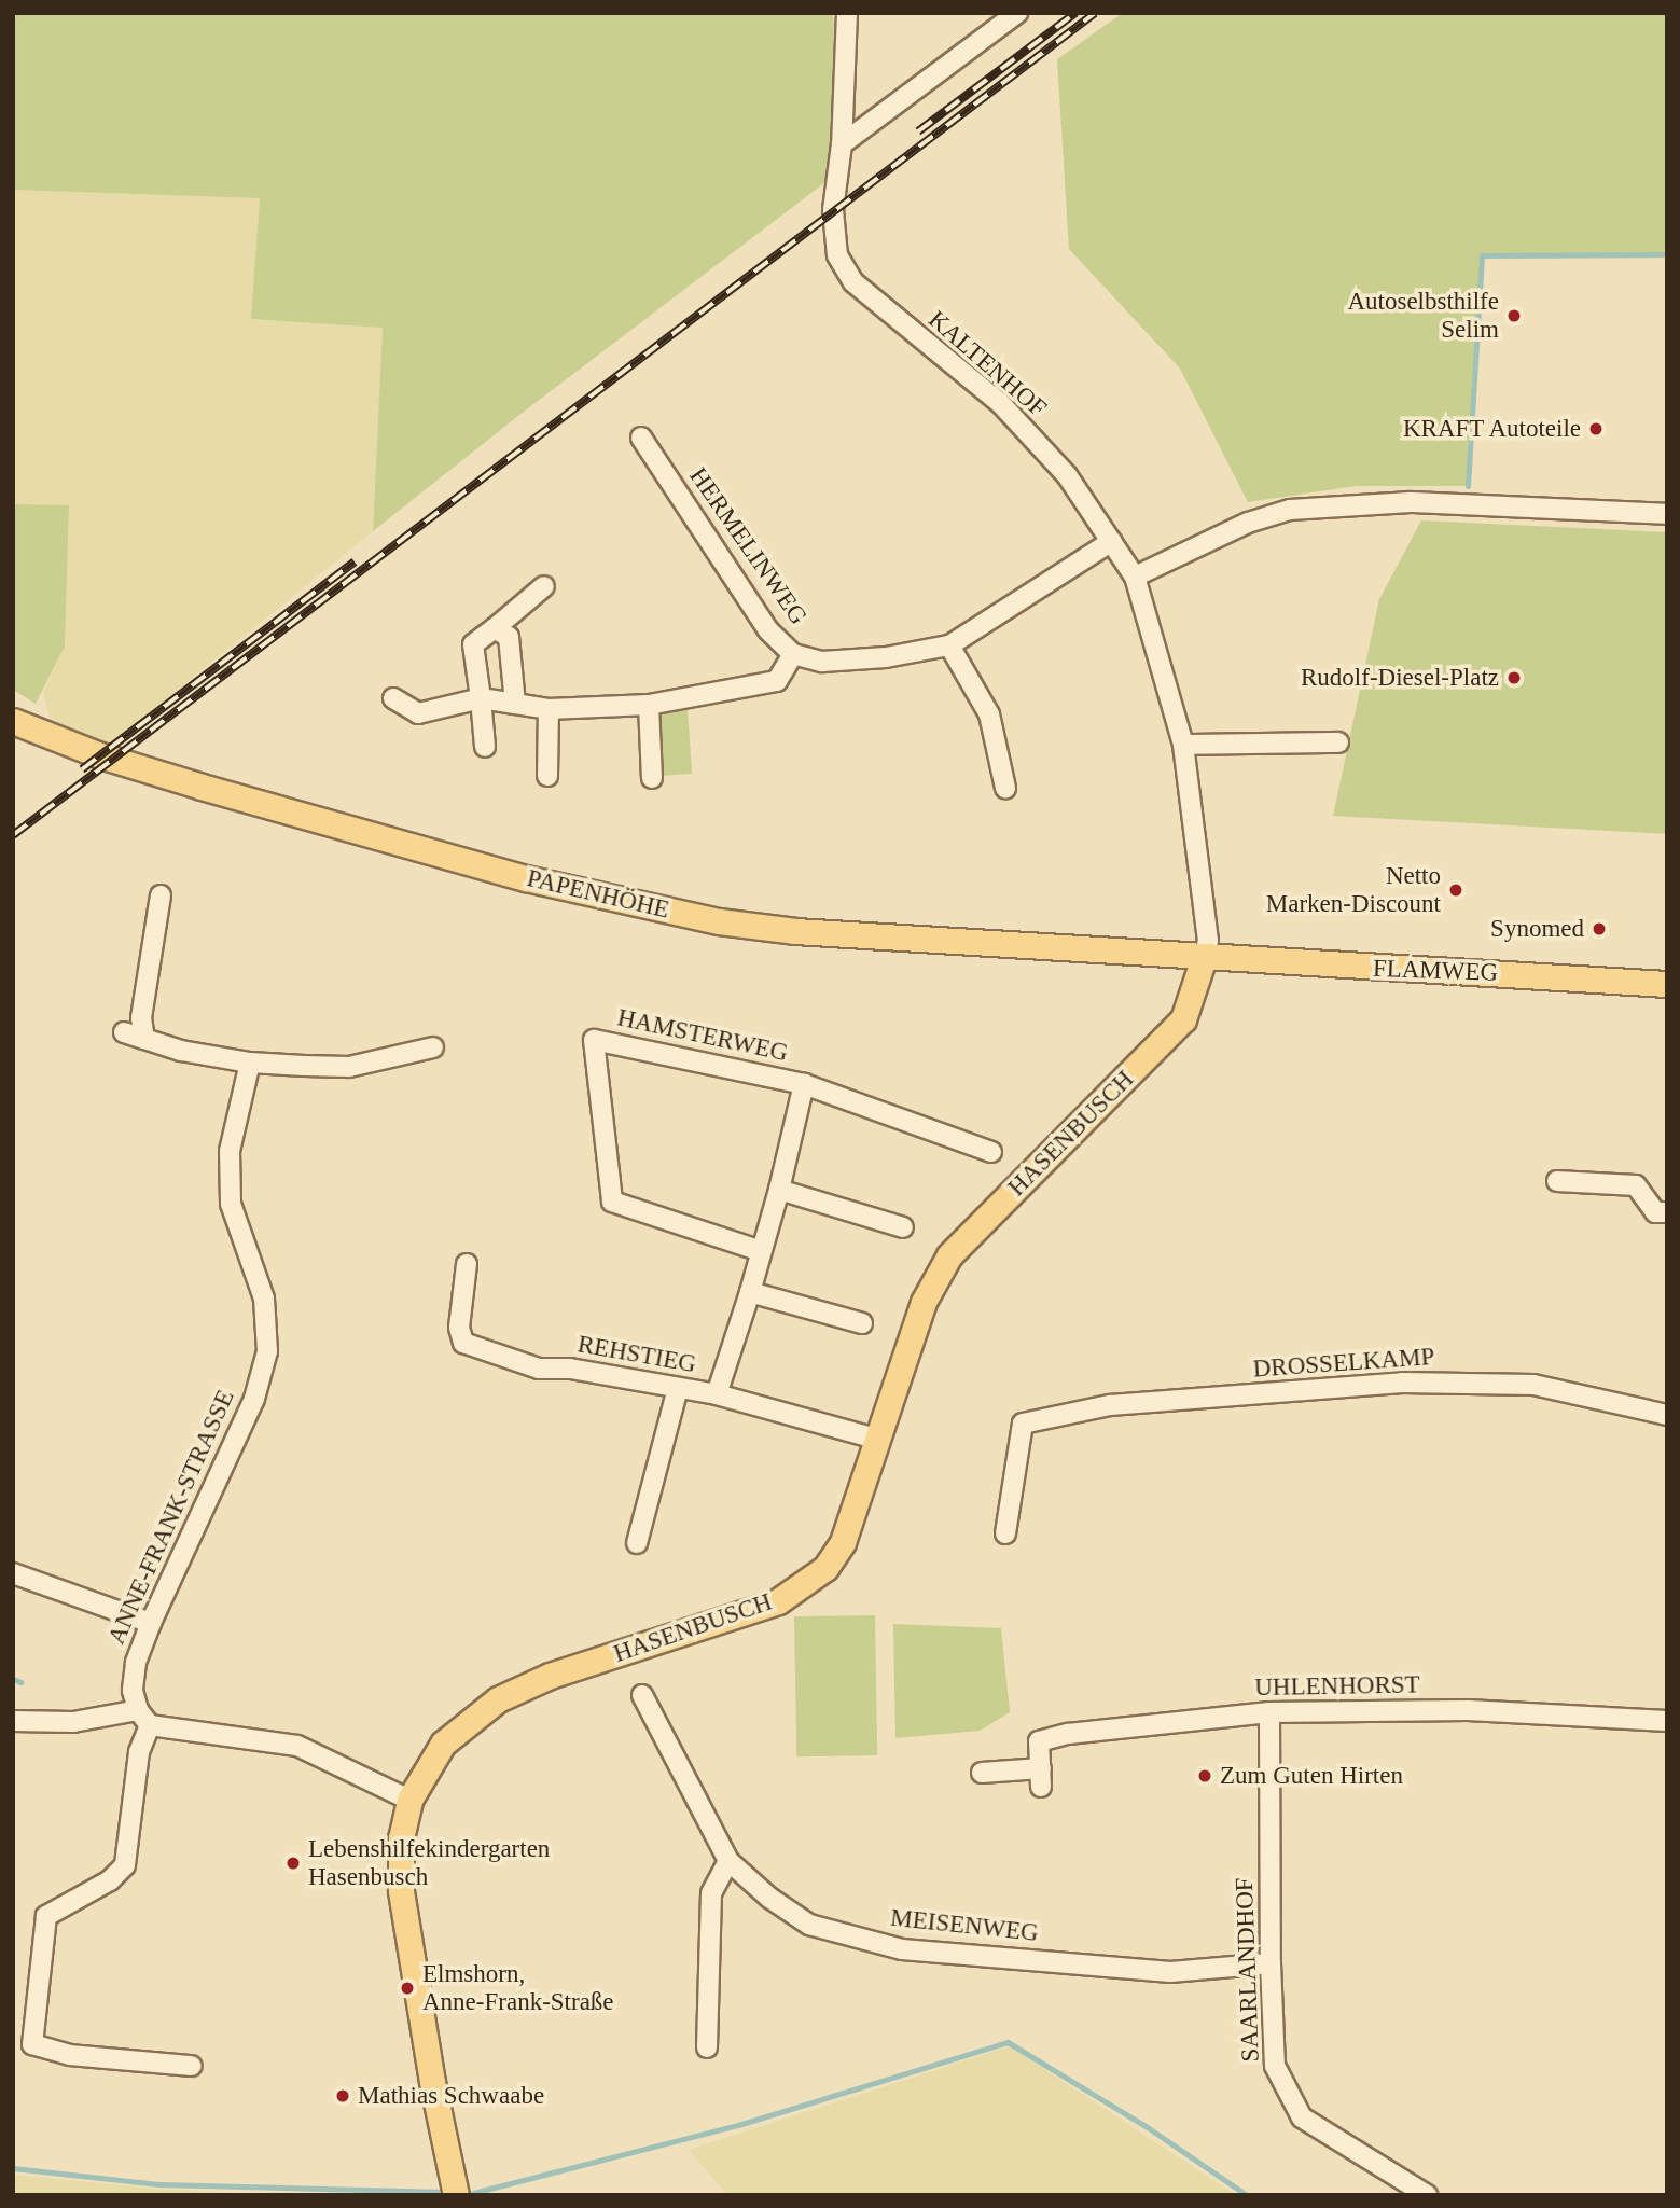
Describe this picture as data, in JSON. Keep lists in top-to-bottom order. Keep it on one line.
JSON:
{"streets":{"main road":["PAPENHÖHE","FLAMWEG","HASENBUSCH"],"street":["KALTENHOF","HERMELINWEG","HAMSTERWEG","REHSTIEG","DROSSELKAMP","ANNE-FRANK-STRASSE","UHLENHORST","MEISENWEG","SAARLANDHOF"]},"crossings":[["KALTENHOF","HERMELINWEG"],["KALTENHOF","PAPENHÖHE"],["KALTENHOF","FLAMWEG"],["KALTENHOF","HASENBUSCH"],["PAPENHÖHE","FLAMWEG"],["PAPENHÖHE","HASENBUSCH"],["FLAMWEG","HASENBUSCH"],["HAMSTERWEG","REHSTIEG"],["HASENBUSCH","REHSTIEG"],["UHLENHORST","SAARLANDHOF"],["MEISENWEG","SAARLANDHOF"]],"places":["Autoselbsthilfe Selim","KRAFT Autoteile","Rudolf-Diesel-Platz","Netto Marken-Discount","Synomed","Zum Guten Hirten","Lebenshilfekindergarten Hasenbusch","Elmshorn, Anne-Frank-Straße","Mathias Schwaabe"]}
